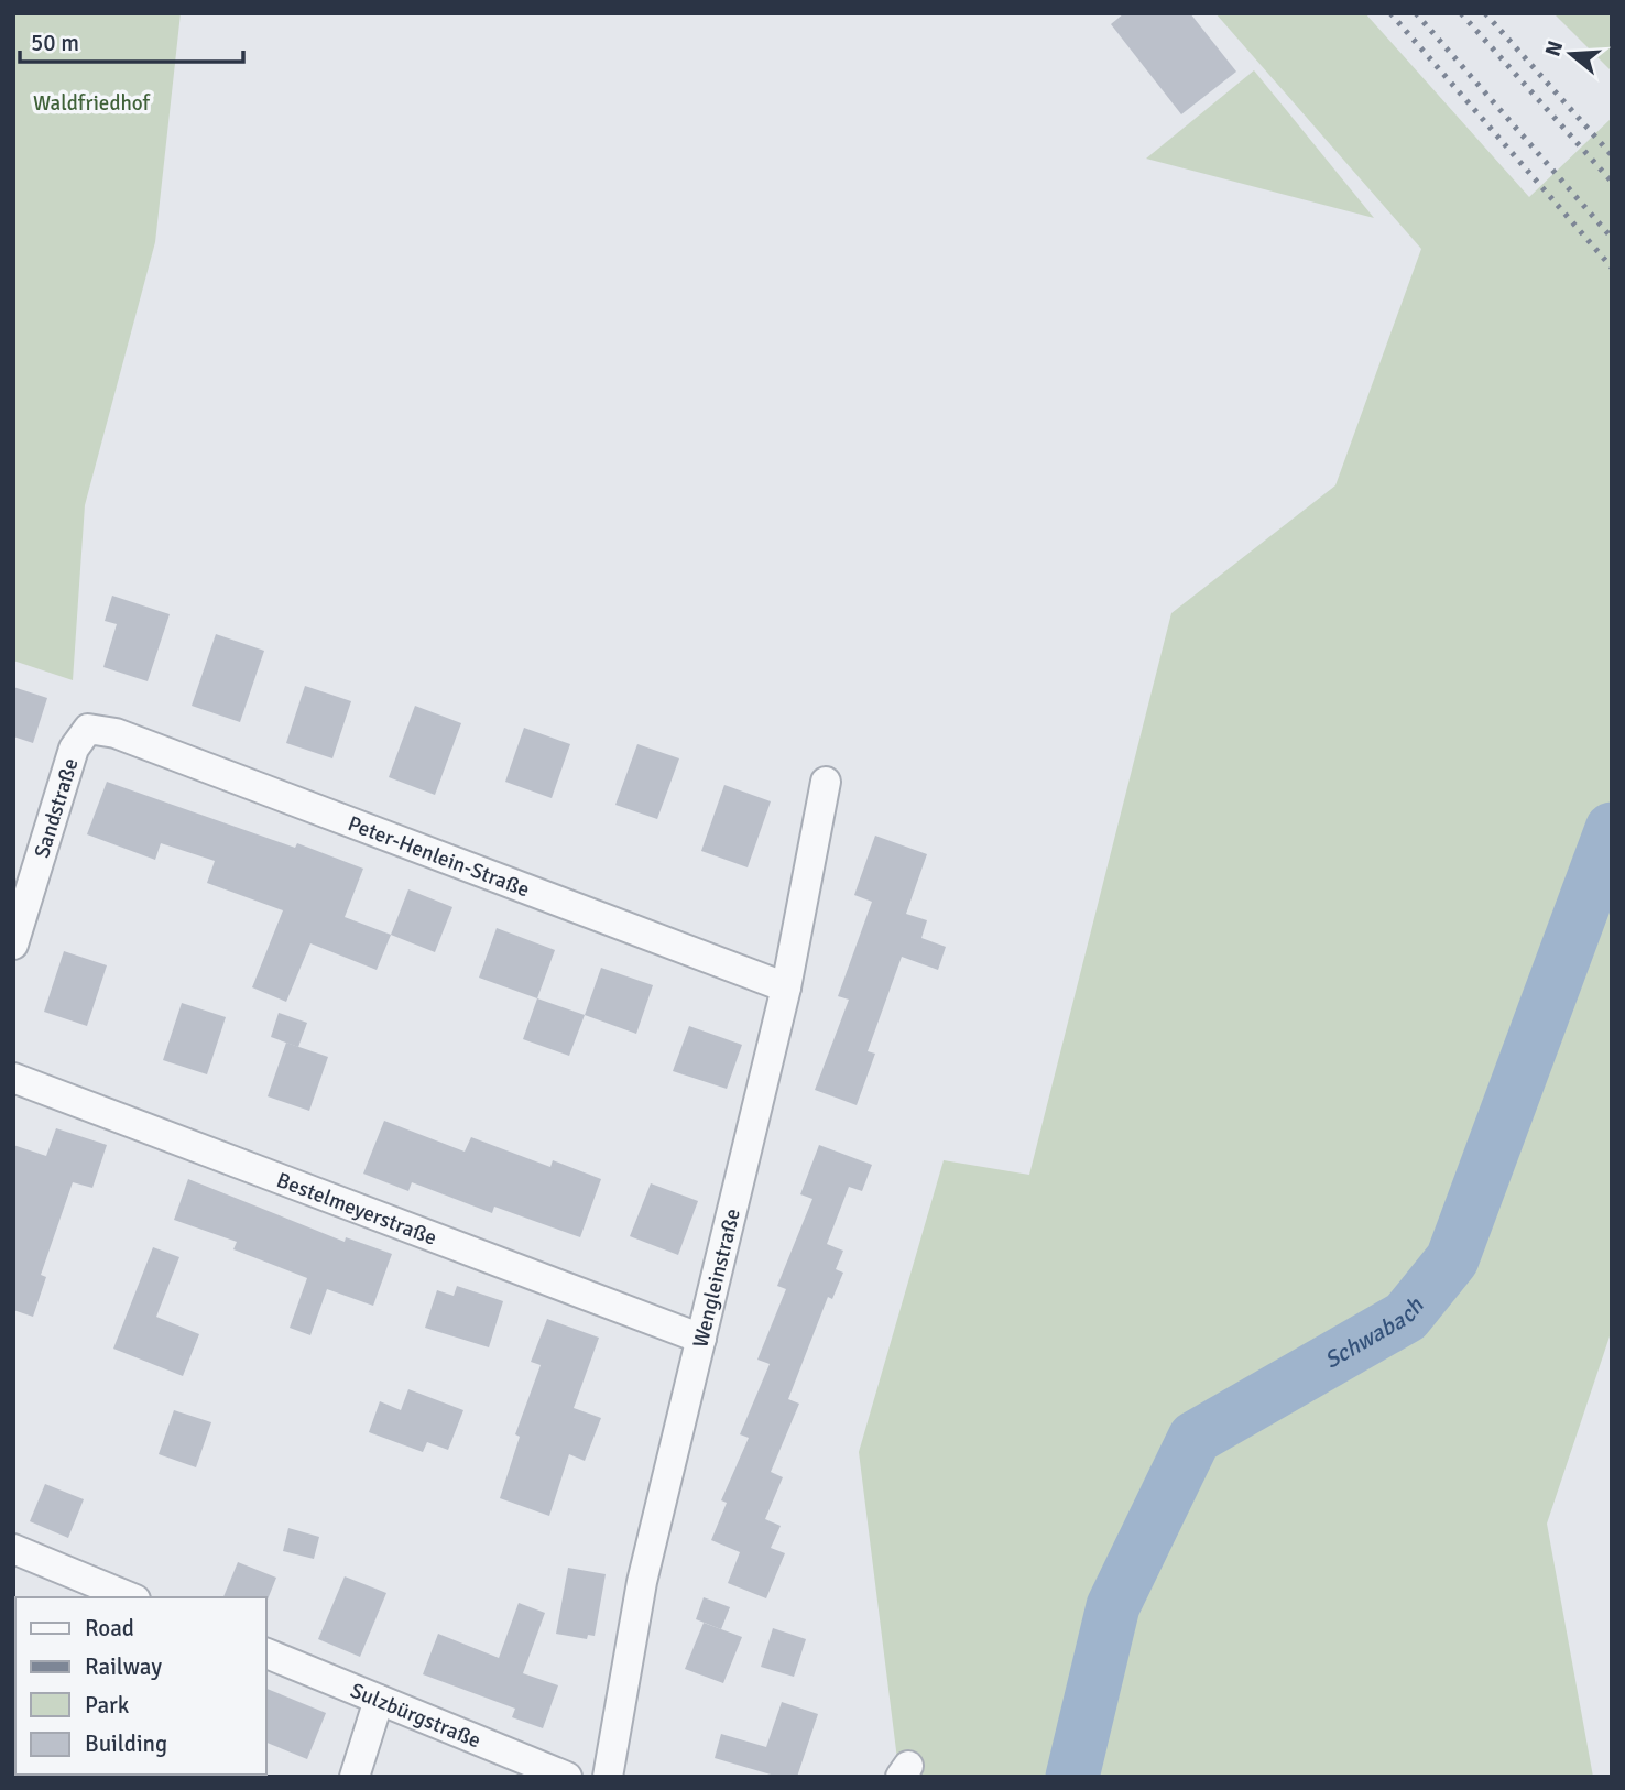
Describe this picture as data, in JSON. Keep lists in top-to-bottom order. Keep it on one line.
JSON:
{"streets":{"street":["Sandstraße","Peter-Henlein-Straße","Bestelmeyerstraße","Wengleinstraße","Sulzbürgstraße"]},"crossings":[["Sandstraße","Peter-Henlein-Straße"],["Peter-Henlein-Straße","Wengleinstraße"],["Bestelmeyerstraße","Wengleinstraße"]],"water":["Schwabach"],"parks":["Waldfriedhof"],"legend":["Road","Railway","Park","Building"],"scale_bar":"50 m","north":"left"}
